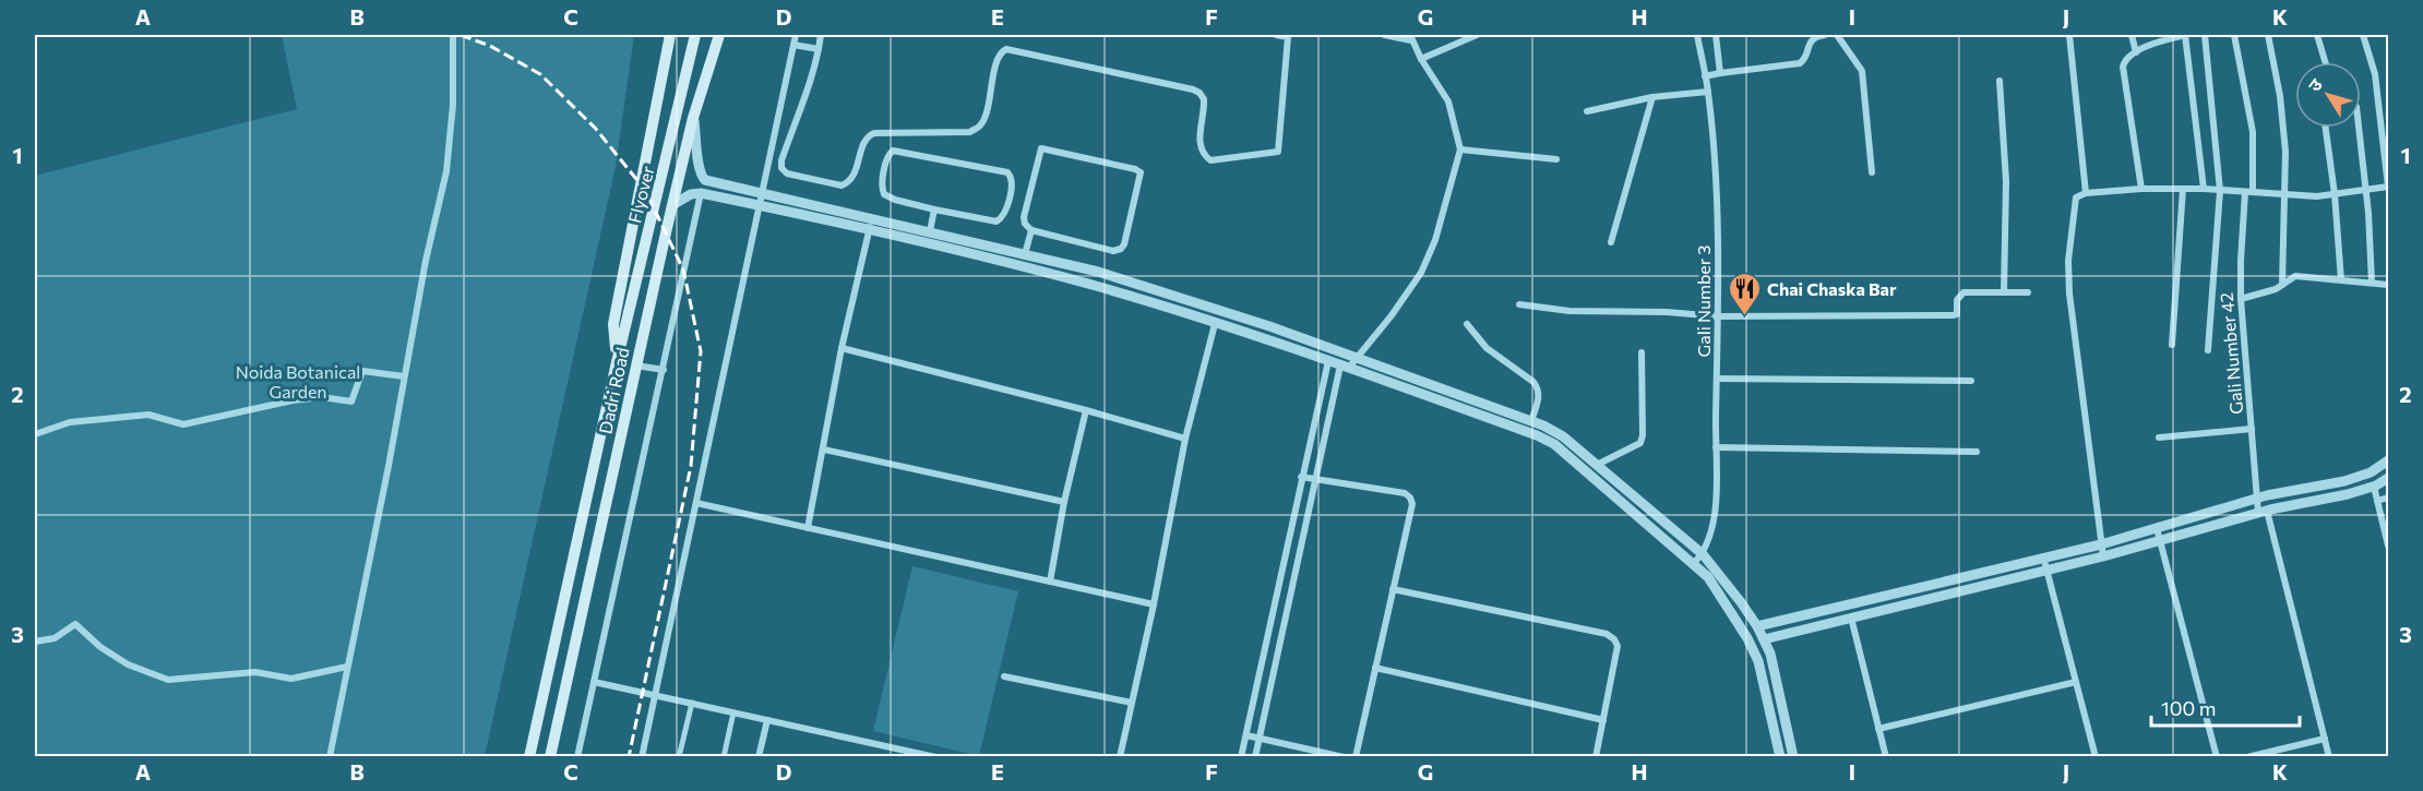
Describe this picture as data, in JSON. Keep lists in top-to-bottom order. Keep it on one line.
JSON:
{"streets":{"main road":["Flyover","Dadri Road"],"street":["Gali Number 3","Gali Number 42"]},"crossings":[["Flyover","Dadri Road"]],"parks":["Noida Botanical Garden"],"places":{"restaurant":["Chai Chaska Bar"]},"scale_bar":"100 m","north":"top left","grid":{"columns":["A","B","C","D","E","F","G","H","I","J","K"],"rows":["1","2","3"]}}
